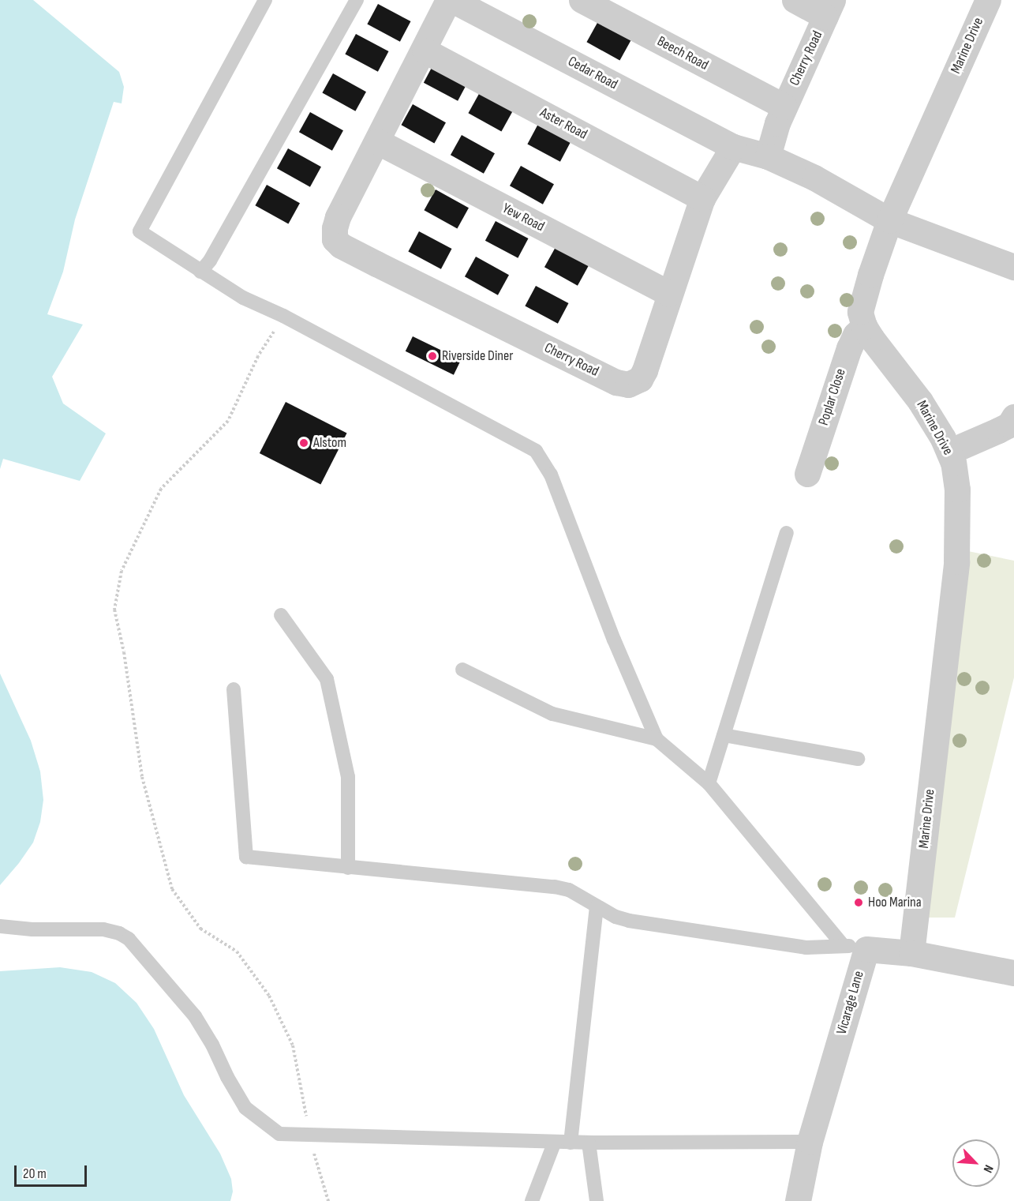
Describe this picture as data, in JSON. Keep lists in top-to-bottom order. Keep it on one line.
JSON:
{"streets":{"street":["Marine Drive","Beech Road","Cherry Road","Cedar Road","Aster Road","Yew Road","Poplar Close","Vicarage Lane"]},"crossings":[["Marine Drive","Poplar Close"],["Beech Road","Cherry Road"],["Cherry Road","Cedar Road"],["Cherry Road","Aster Road"],["Cherry Road","Yew Road"]],"places":["Riverside Diner","Alstom","Hoo Marina"],"scale_bar":"20 m","north":"bottom right"}
